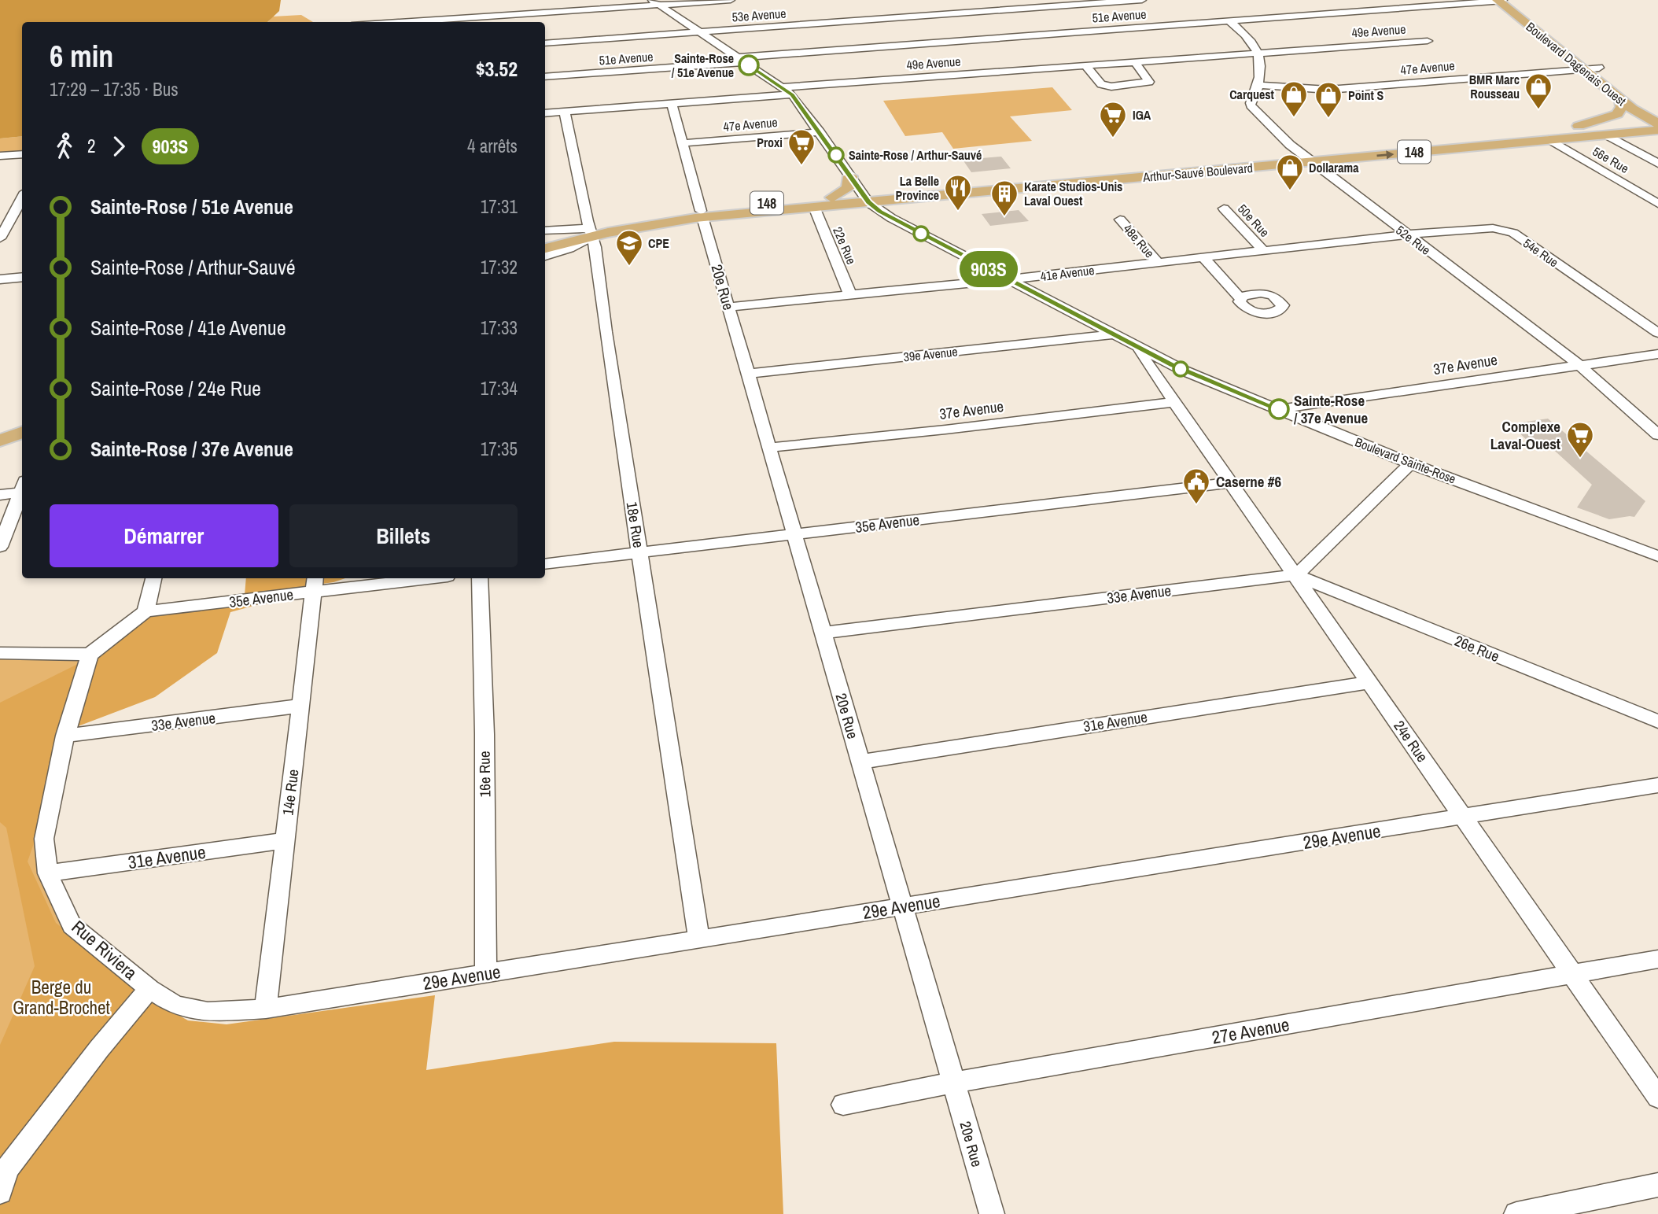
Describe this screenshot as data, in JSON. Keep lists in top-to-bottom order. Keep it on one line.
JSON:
{"streets":{"main road":["Boulevard Dagenais Ouest","148","Arthur-Sauvé Boulevard"],"street":["53e Avenue","51e Avenue","49e Avenue","47e Avenue","56e Rue","50e Rue","52e Rue","48e Rue","22e Rue","54e Rue","41e Avenue","20e Rue","39e Avenue","37e Avenue","Boulevard Sainte-Rose","35e Avenue","18e Rue","33e Avenue","26e Rue","31e Avenue","24e Rue","16e Rue","14e Rue","29e Avenue","Rue Riviera","27e Avenue"]},"crossings":[["53e Avenue","Boulevard Sainte-Rose"],["51e Avenue","Boulevard Dagenais Ouest"],["51e Avenue","Boulevard Sainte-Rose"],["49e Avenue","52e Rue"],["49e Avenue","Boulevard Sainte-Rose"],["Boulevard Dagenais Ouest","47e Avenue"],["Boulevard Dagenais Ouest","Arthur-Sauvé Boulevard"],["47e Avenue","52e Rue"],["47e Avenue","20e Rue"],["47e Avenue","Boulevard Sainte-Rose"],["56e Rue","Arthur-Sauvé Boulevard"],["Arthur-Sauvé Boulevard","52e Rue"],["Arthur-Sauvé Boulevard","22e Rue"],["Arthur-Sauvé Boulevard","20e Rue"],["Arthur-Sauvé Boulevard","Boulevard Sainte-Rose"],["Arthur-Sauvé Boulevard","18e Rue"],["50e Rue","41e Avenue"],["52e Rue","54e Rue"],["52e Rue","41e Avenue"],["52e Rue","37e Avenue"],["48e Rue","41e Avenue"],["22e Rue","41e Avenue"],["54e Rue","41e Avenue"],["41e Avenue","20e Rue"],["41e Avenue","Boulevard Sainte-Rose"],["20e Rue","39e Avenue"],["20e Rue","37e Avenue"],["20e Rue","35e Avenue"],["20e Rue","33e Avenue"],["20e Rue","31e Avenue"],["20e Rue","29e Avenue"],["20e Rue","27e Avenue"],["39e Avenue","Boulevard Sainte-Rose"],["37e Avenue","Boulevard Sainte-Rose"],["37e Avenue","24e Rue"],["Boulevard Sainte-Rose","24e Rue"],["35e Avenue","18e Rue"],["35e Avenue","24e Rue"],["35e Avenue","14e Rue"],["18e Rue","29e Avenue"],["33e Avenue","26e Rue"],["33e Avenue","24e Rue"],["33e Avenue","14e Rue"],["33e Avenue","Rue Riviera"],["26e Rue","24e Rue"],["31e Avenue","24e Rue"],["31e Avenue","14e Rue"],["31e Avenue","Rue Riviera"],["24e Rue","29e Avenue"],["24e Rue","27e Avenue"],["16e Rue","29e Avenue"],["14e Rue","29e Avenue"],["29e Avenue","Rue Riviera"]],"parks":["Berge du Grand-Brochet"],"places":{"other":["Sainte-Rose / 51e Avenue","Sainte-Rose / Arthur-Sauvé","Sainte-Rose / 37e Avenue"],"shop":["BMR Marc Rousseau","Carquest","Point S","Dollarama"],"supermarket":["IGA","Proxi","Complexe Laval-Ouest"],"restaurant":["La Belle Province"],"building":["Karate Studios-Unis Laval Ouest"],"school or university":["CPE"],"public building":["Caserne #6"]},"lines":["bus line 903S"],"page":{"on_map":"903S","heading":["6 min","17:29 – 17:35 · Bus","$3.52"],"legs":["2","903S","4 arrêts"],"list":[{"name":"Sainte-Rose / 51e Avenue","value":"17:31"},{"name":"Sainte-Rose / Arthur-Sauvé","value":"17:32"},{"name":"Sainte-Rose / 41e Avenue","value":"17:33"},{"name":"Sainte-Rose / 24e Rue","value":"17:34"},{"name":"Sainte-Rose / 37e Avenue","value":"17:35"}],"buttons":["Démarrer","Billets"]}}
